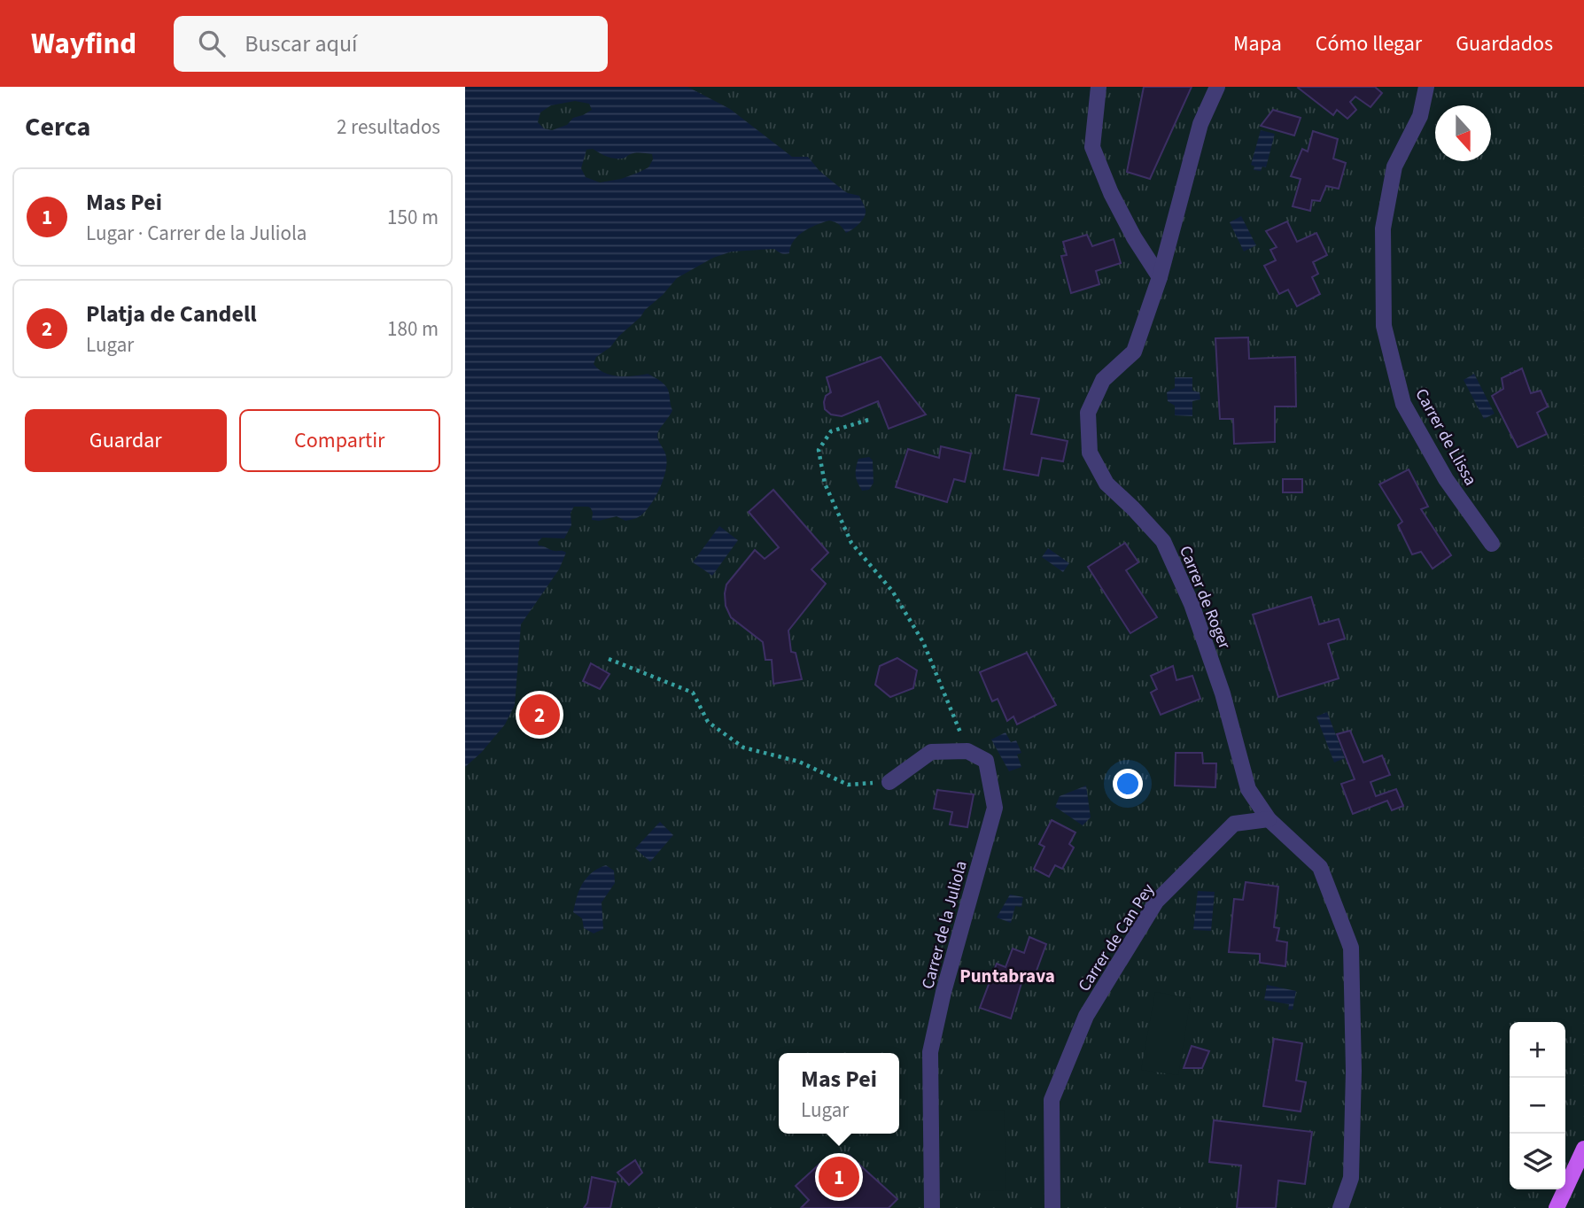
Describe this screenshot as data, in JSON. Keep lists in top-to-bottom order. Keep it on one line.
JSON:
{"streets":{"street":["Carrer de Llissa","Carrer de Roger","Carrer de la Juliola","Carrer de Can Pey"]},"crossings":[["Carrer de Roger","Carrer de Can Pey"]],"districts":["Puntabrava"],"north":"bottom","page":{"header":"Wayfind","search":"Buscar aquí","nav":["Mapa","Cómo llegar","Guardados"],"heading":["Cerca","2 resultados"],"list":[{"mark":"1","name":"Mas Pei","note":"Lugar · Carrer de la Juliola","value":"150 m"},{"mark":"2","name":"Platja de Candell","note":"Lugar","value":"180 m"}],"buttons":["Guardar","Compartir"],"pins":["2","1"],"map_buttons":["+","−"],"popup":["Mas Pei","Lugar"]}}
